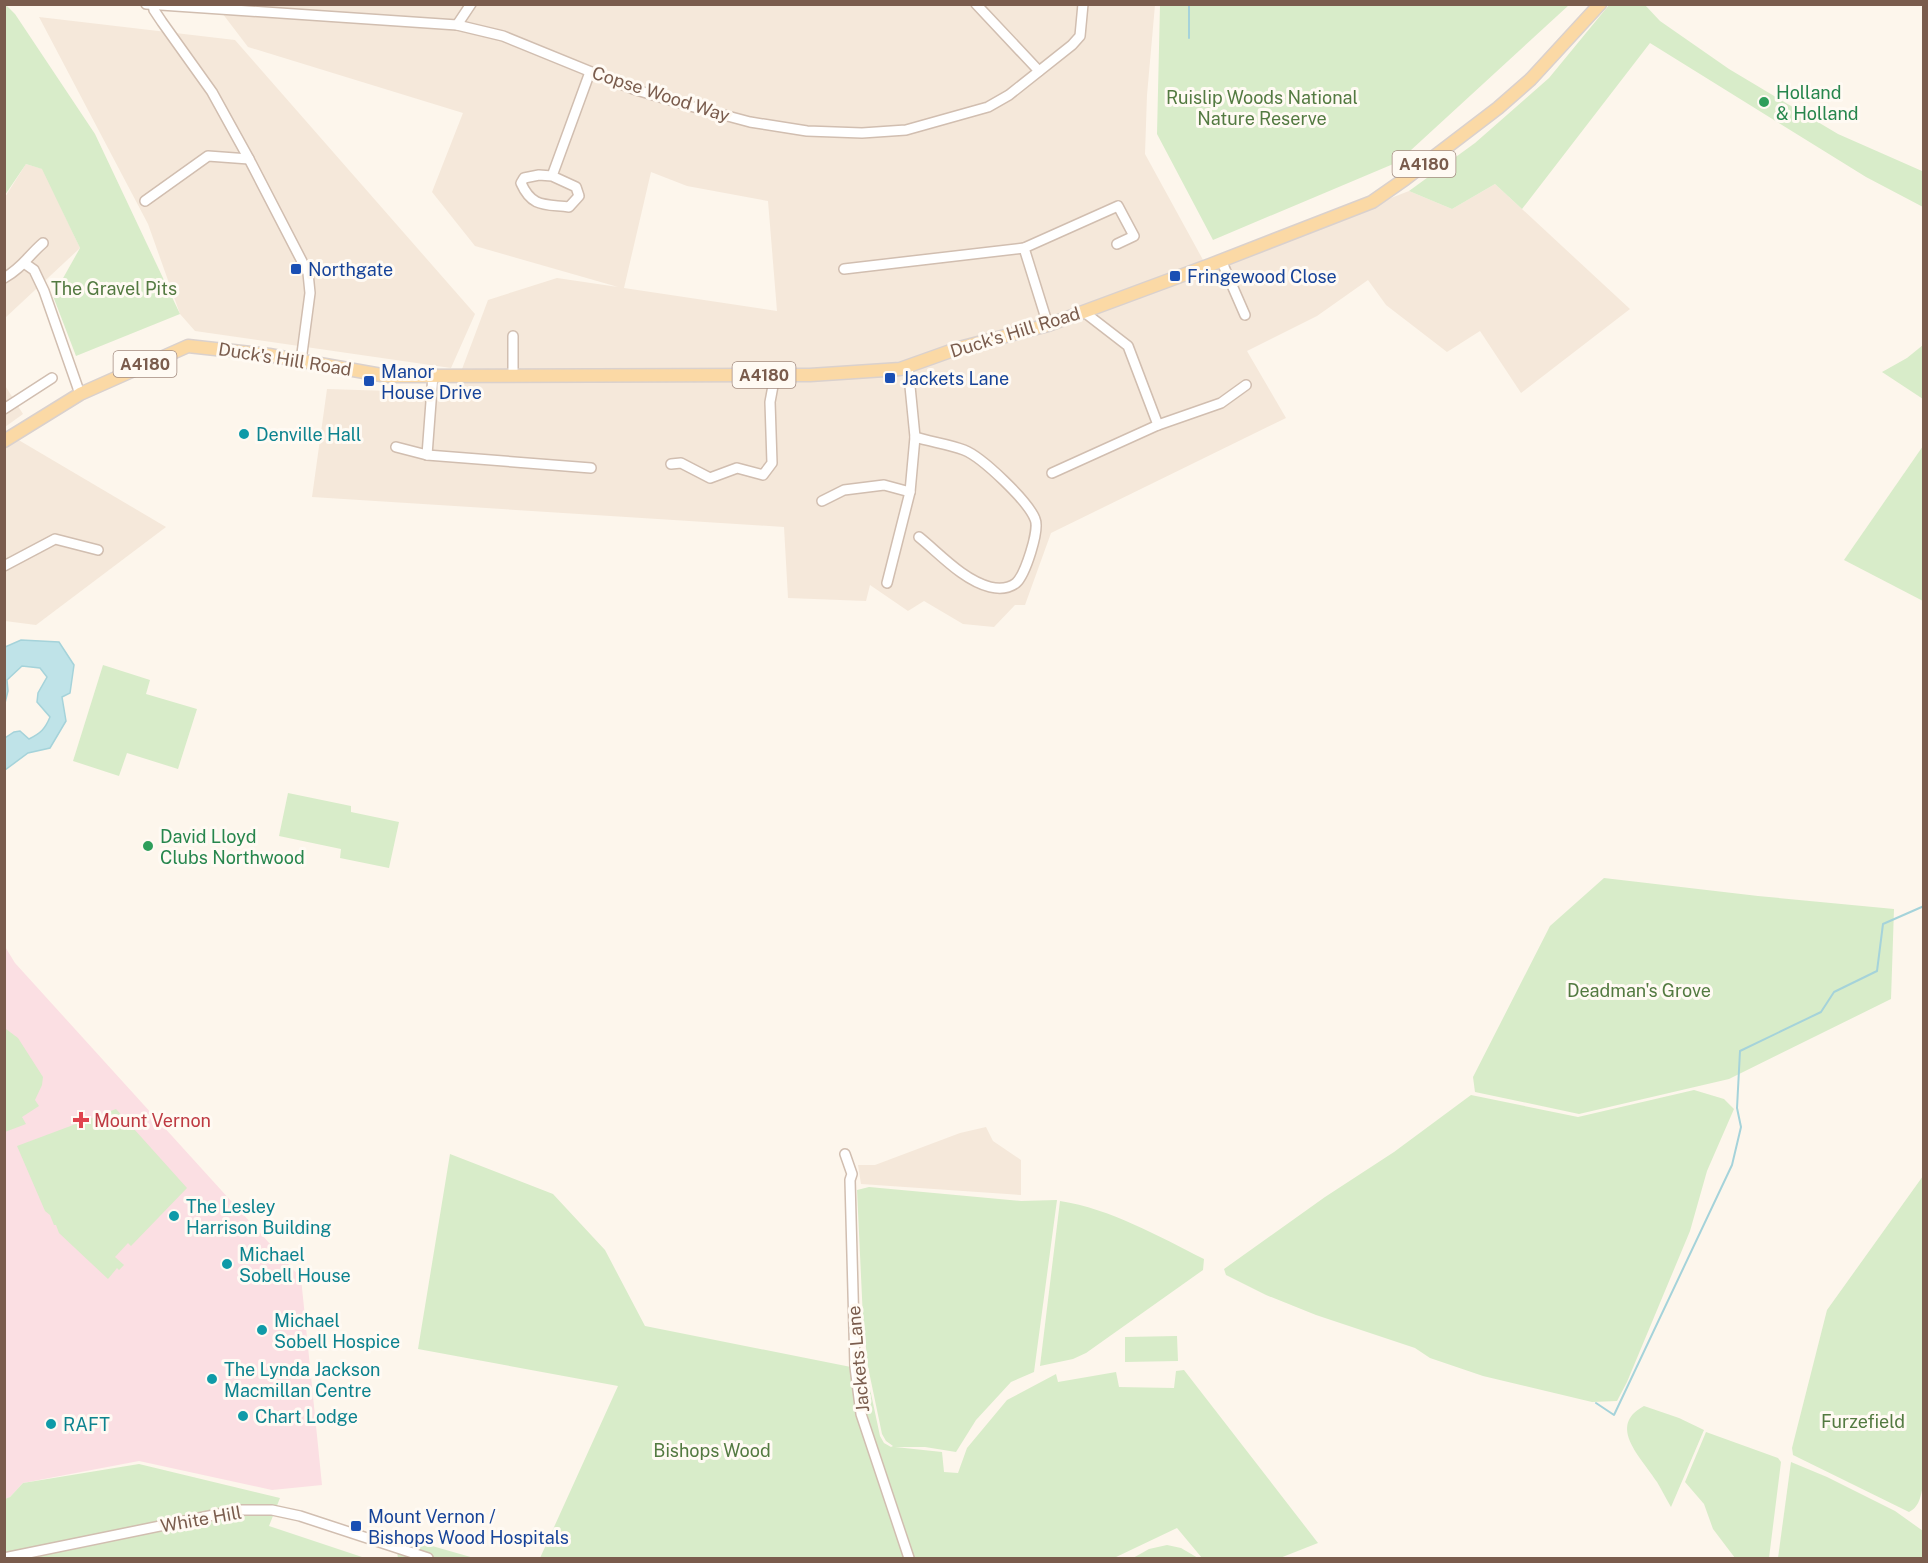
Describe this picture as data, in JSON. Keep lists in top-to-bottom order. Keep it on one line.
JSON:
{"streets":{"main road":["A4180","Duck's Hill Road"],"street":["Copse Wood Way","Jackets Lane","White Hill"]},"parks":["Ruislip Woods National Nature Reserve","The Gravel Pits","Deadman's Grove","Furzefield","Bishops Wood"],"places":{"other":["Holland & Holland","Denville Hall","David Lloyd Clubs Northwood","The Lesley Harrison Building","Michael Sobell House","Michael Sobell Hospice","The Lynda Jackson Macmillan Centre","Chart Lodge","RAFT"],"transit":["Northgate","Fringewood Close","Jackets Lane","Manor House Drive","Mount Vernon / Bishops Wood Hospitals"],"health":["Mount Vernon"]}}
